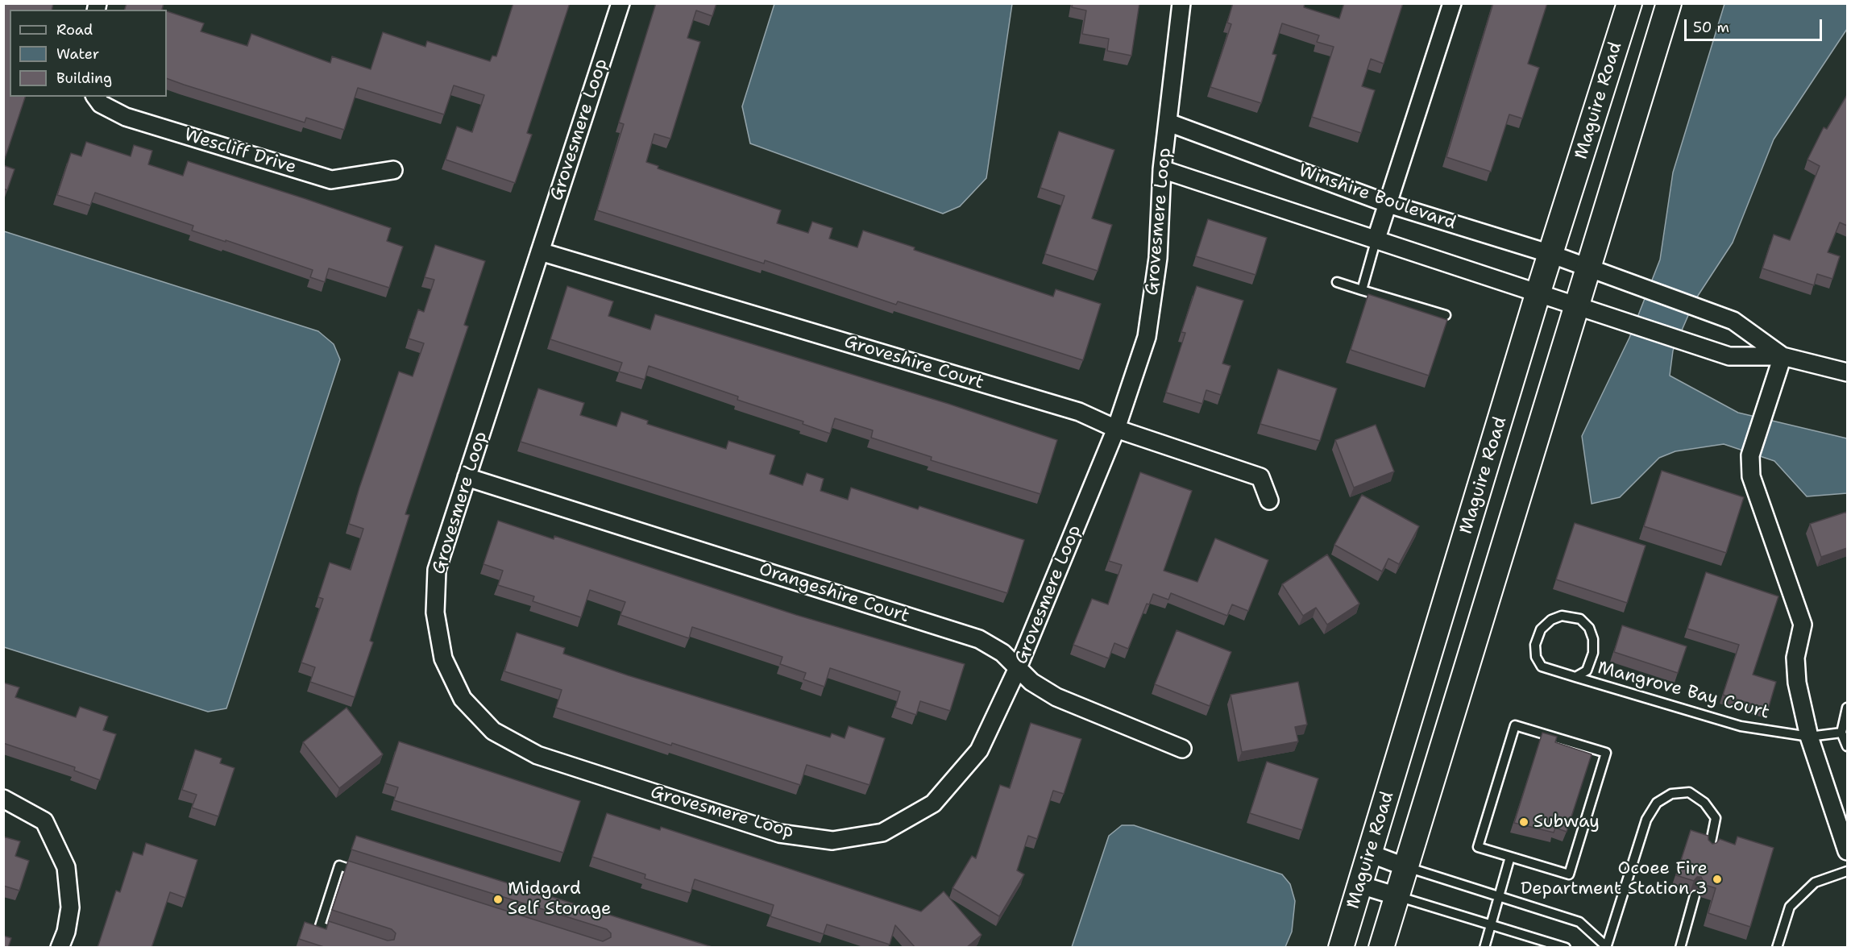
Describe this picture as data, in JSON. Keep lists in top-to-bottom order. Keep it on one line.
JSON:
{"streets":{"main road":["Maguire Road"],"street":["Grovesmere Loop","Wescliff Drive","Winshire Boulevard","Groveshire Court","Orangeshire Court"],"lane":["Mangrove Bay Court"]},"crossings":[["Maguire Road","Winshire Boulevard"],["Grovesmere Loop","Winshire Boulevard"],["Grovesmere Loop","Groveshire Court"],["Grovesmere Loop","Orangeshire Court"]],"places":["Subway","Ocoee Fire Department Station 3","Midgard Self Storage"],"legend":["Road","Water","Building"],"scale_bar":"50 m"}
